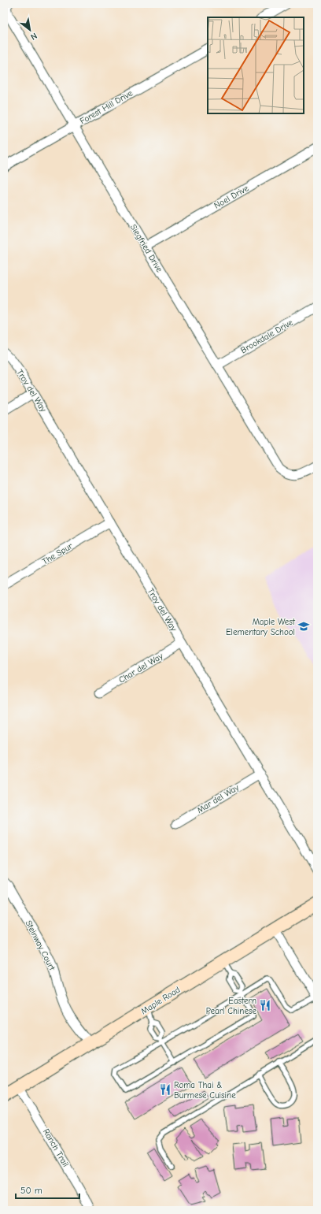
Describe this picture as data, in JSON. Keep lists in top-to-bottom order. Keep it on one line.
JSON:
{"streets":{"main road":["Maple Road"],"street":["Forest Hill Drive","Noel Drive","Siegfried Drive","Brookdale Drive","Troy del Way","The Spur","Char del Way","Mar del Way","Steinway Court","Ranch Trail"]},"crossings":[["Forest Hill Drive","Siegfried Drive"],["Noel Drive","Siegfried Drive"],["Siegfried Drive","Brookdale Drive"],["Troy del Way","The Spur"],["Troy del Way","Char del Way"],["Troy del Way","Mar del Way"],["Steinway Court","Maple Road"],["Maple Road","Ranch Trail"]],"places":{"school or university":["Maple West Elementary School"],"restaurant":["Eastern Pearl Chinese","Roma Thai & Burmese Cuisine"]},"scale_bar":"50 m","north":"bottom right"}
